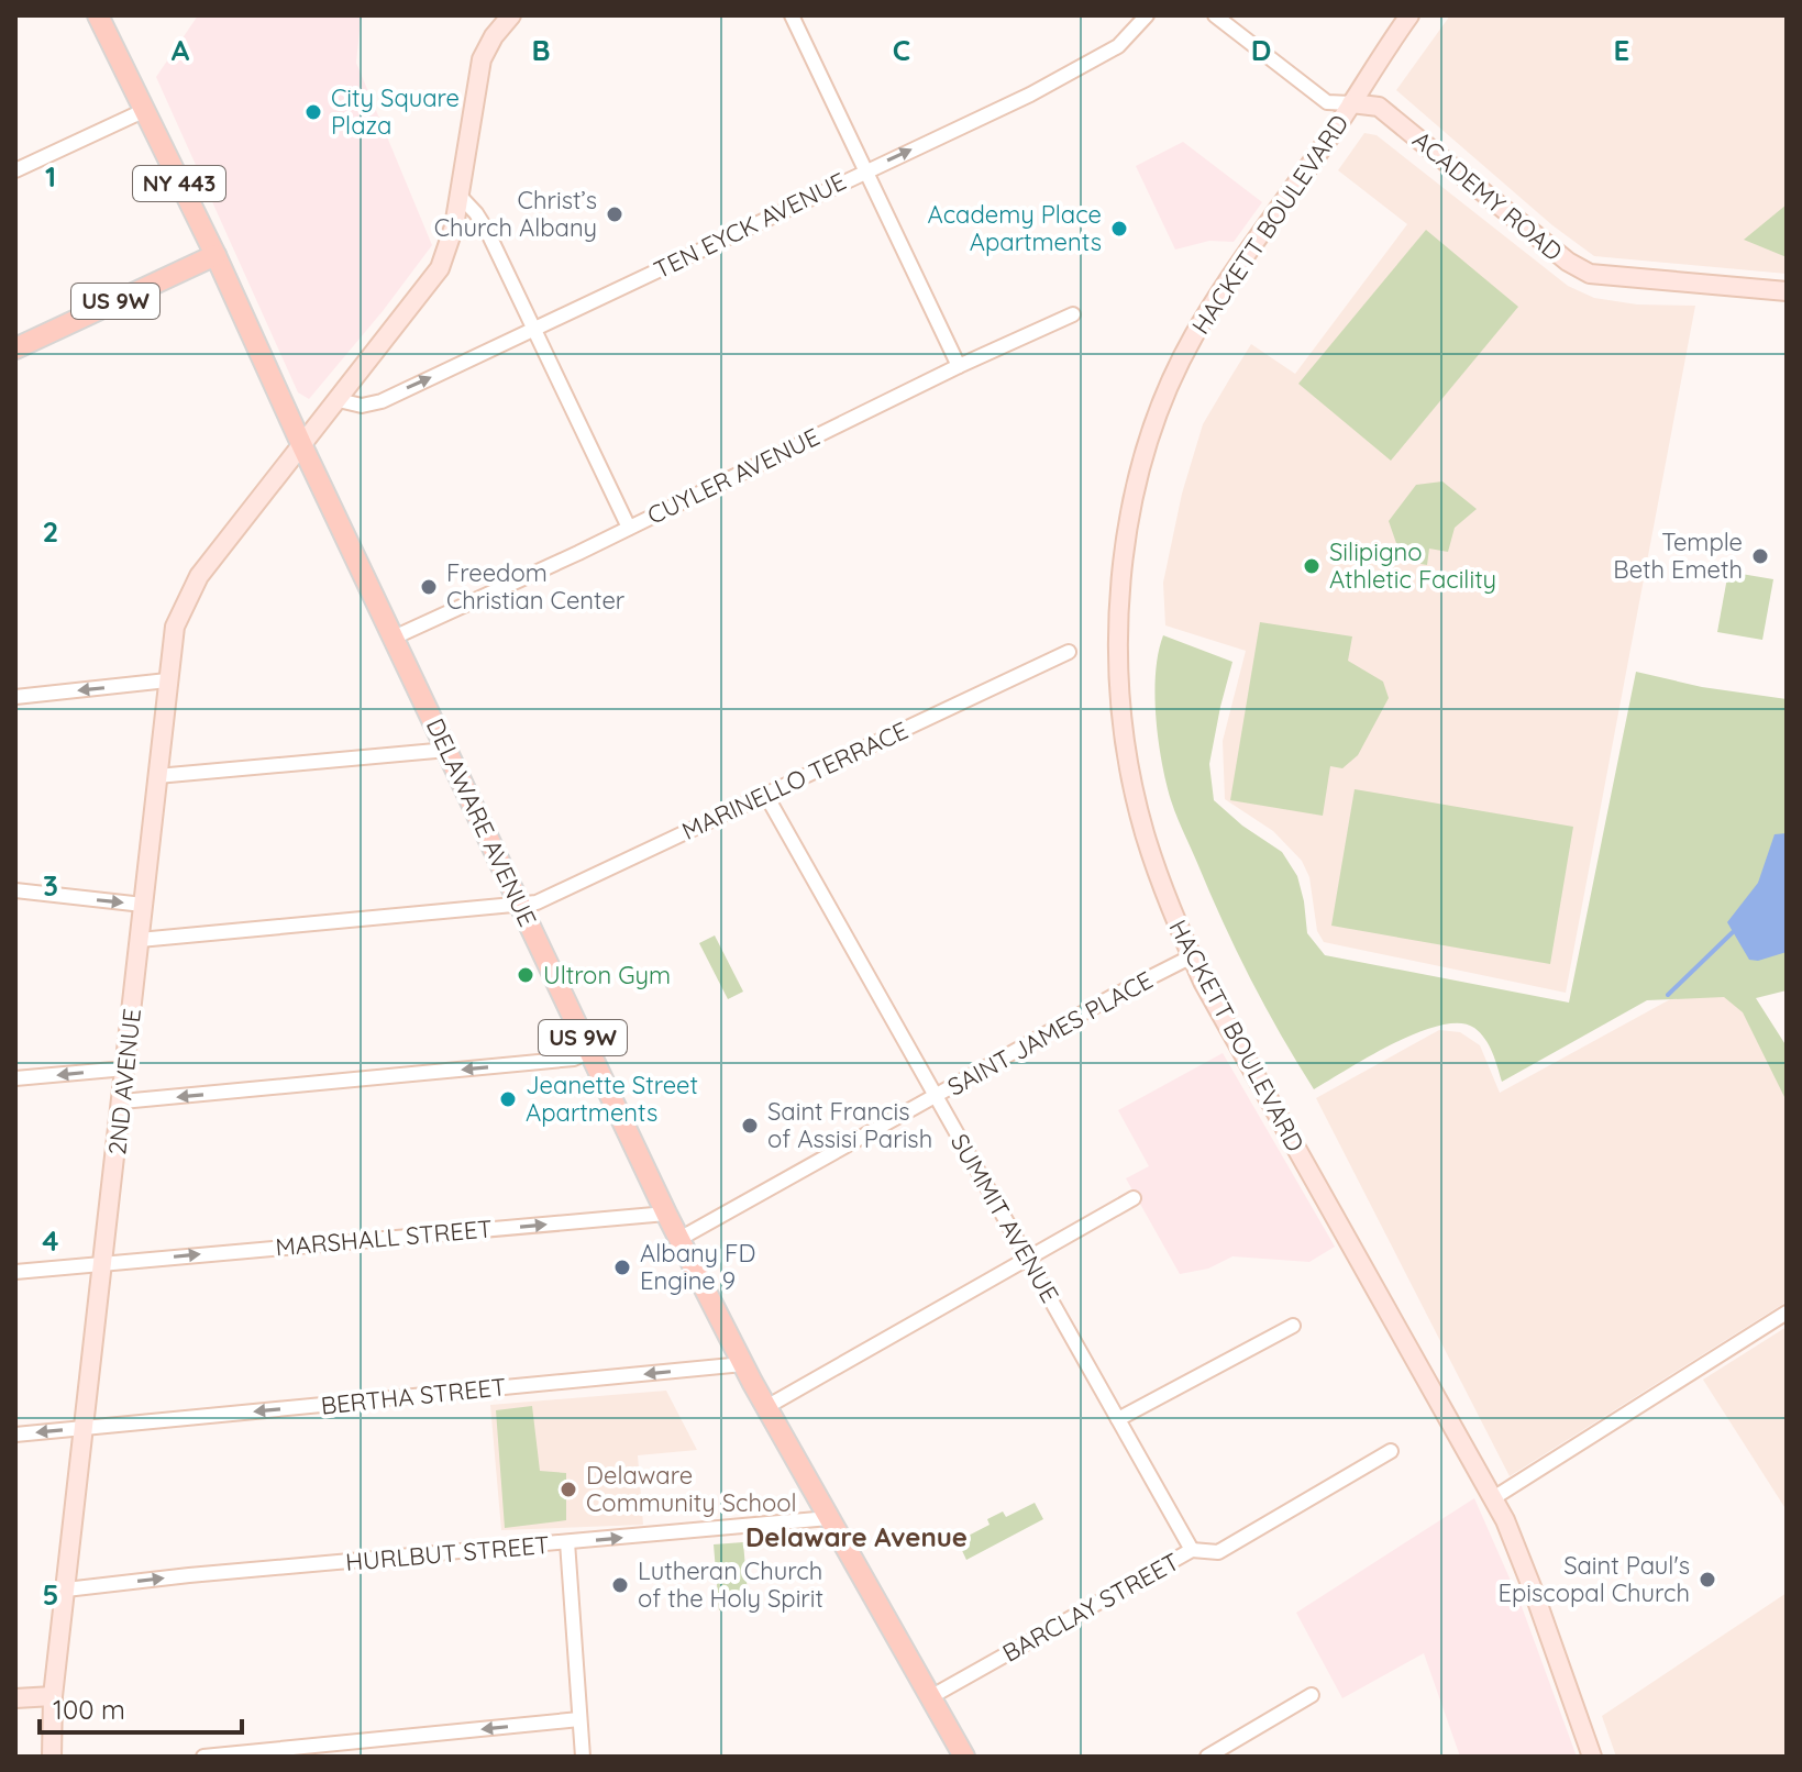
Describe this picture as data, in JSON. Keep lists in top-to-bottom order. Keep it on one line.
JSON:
{"streets":{"main road":["NY 443","US 9W","DELAWARE AVENUE"],"street":["ACADEMY ROAD","HACKETT BOULEVARD","TEN EYCK AVENUE","CUYLER AVENUE","MARINELLO TERRACE","SAINT JAMES PLACE","2ND AVENUE","SUMMIT AVENUE","MARSHALL STREET","BERTHA STREET","HURLBUT STREET","BARCLAY STREET"]},"crossings":[["ACADEMY ROAD","HACKETT BOULEVARD"],["HACKETT BOULEVARD","SAINT JAMES PLACE"],["TEN EYCK AVENUE","2ND AVENUE"],["US 9W","DELAWARE AVENUE"],["CUYLER AVENUE","DELAWARE AVENUE"],["MARINELLO TERRACE","DELAWARE AVENUE"],["MARINELLO TERRACE","2ND AVENUE"],["MARINELLO TERRACE","SUMMIT AVENUE"],["DELAWARE AVENUE","SAINT JAMES PLACE"],["DELAWARE AVENUE","2ND AVENUE"],["DELAWARE AVENUE","MARSHALL STREET"],["DELAWARE AVENUE","BERTHA STREET"],["DELAWARE AVENUE","HURLBUT STREET"],["DELAWARE AVENUE","BARCLAY STREET"],["SAINT JAMES PLACE","SUMMIT AVENUE"],["2ND AVENUE","MARSHALL STREET"],["2ND AVENUE","BERTHA STREET"],["2ND AVENUE","HURLBUT STREET"],["SUMMIT AVENUE","BARCLAY STREET"]],"one_way":["TEN EYCK AVENUE","MARSHALL STREET","BERTHA STREET","HURLBUT STREET"],"districts":["Delaware Avenue"],"places":["City Square Plaza","Christ’s Church Albany","Academy Place Apartments","Temple Beth Emeth","Silipigno Athletic Facility","Freedom Christian Center","Ultron Gym","Jeanette Street Apartments","Saint Francis of Assisi Parish","Albany FD Engine 9","Delaware Community School","Saint Paul's Episcopal Church","Lutheran Church of the Holy Spirit"],"scale_bar":"100 m","grid":{"columns":["A","B","C","D","E"],"rows":["1","2","3","4","5"]}}
